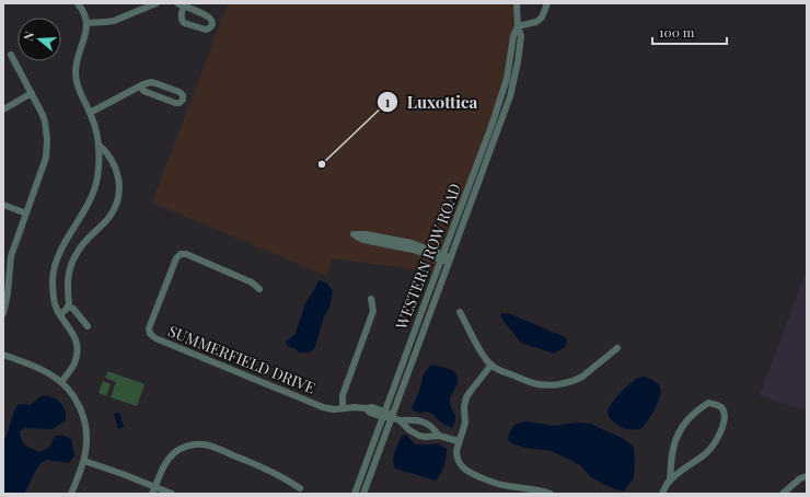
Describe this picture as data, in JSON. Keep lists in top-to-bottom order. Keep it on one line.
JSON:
{"streets":{"street":["WESTERN ROW ROAD","SUMMERFIELD DRIVE"]},"crossings":[["WESTERN ROW ROAD","SUMMERFIELD DRIVE"]],"places":["Luxottica"],"scale_bar":"100 m","north":"left"}
